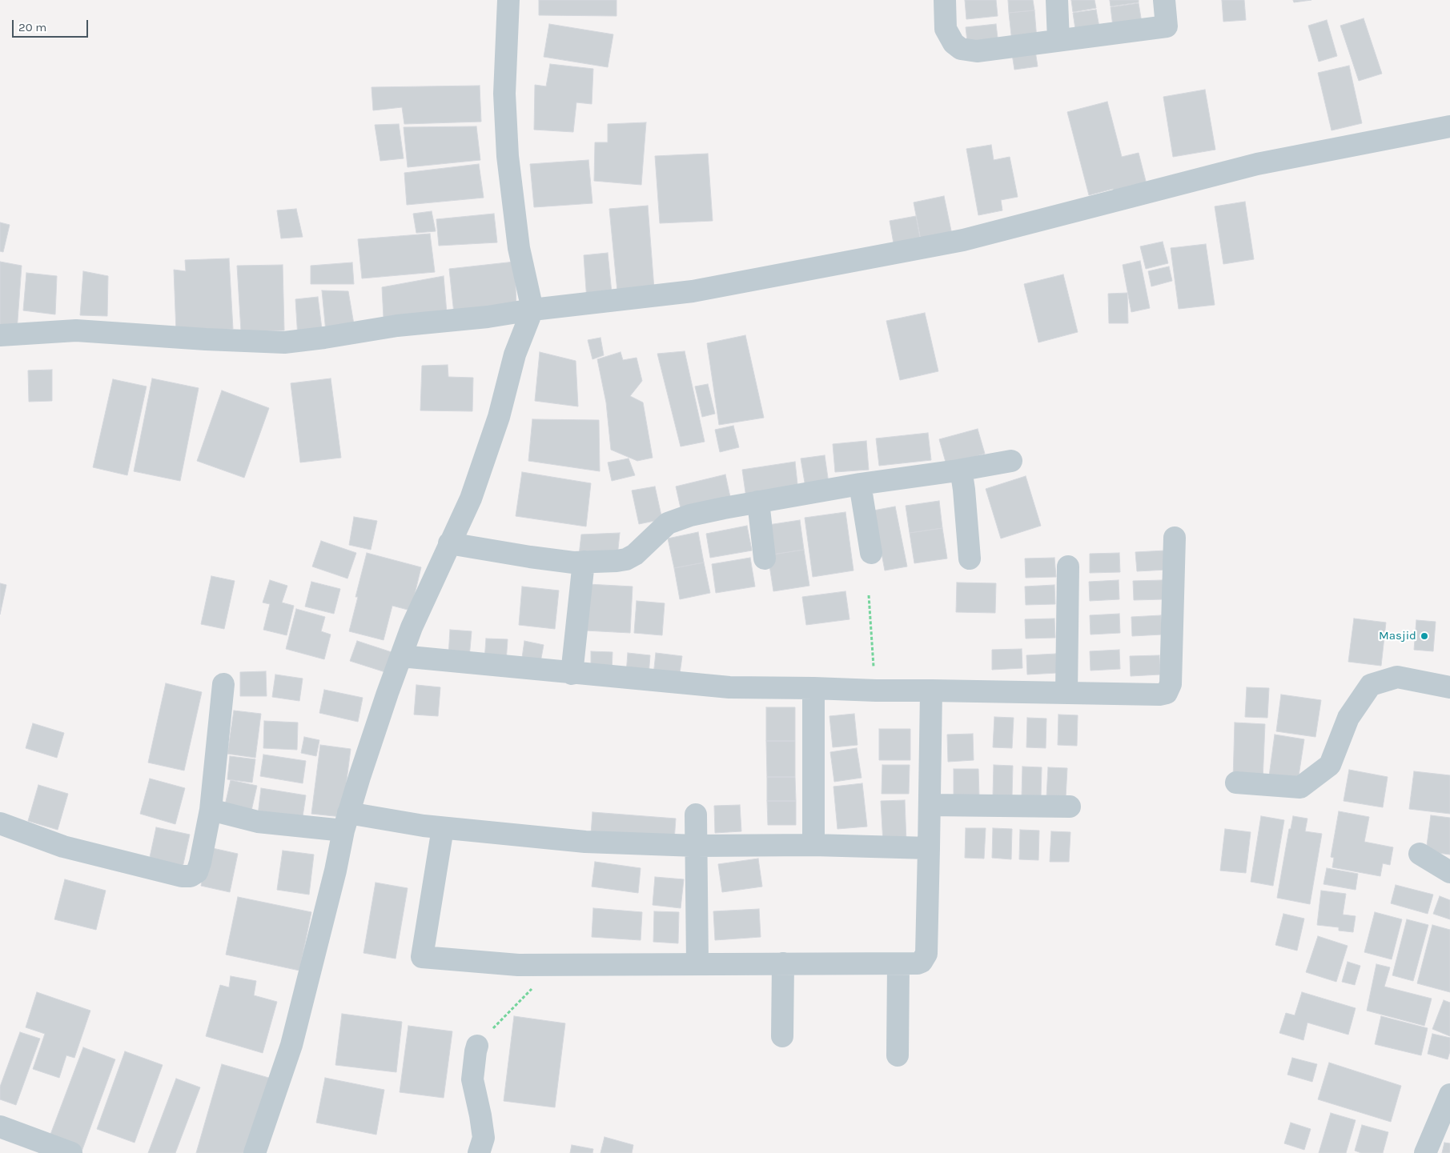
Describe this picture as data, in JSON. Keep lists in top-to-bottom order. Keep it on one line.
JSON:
{"places":["Masjid"],"scale_bar":"20 m"}
